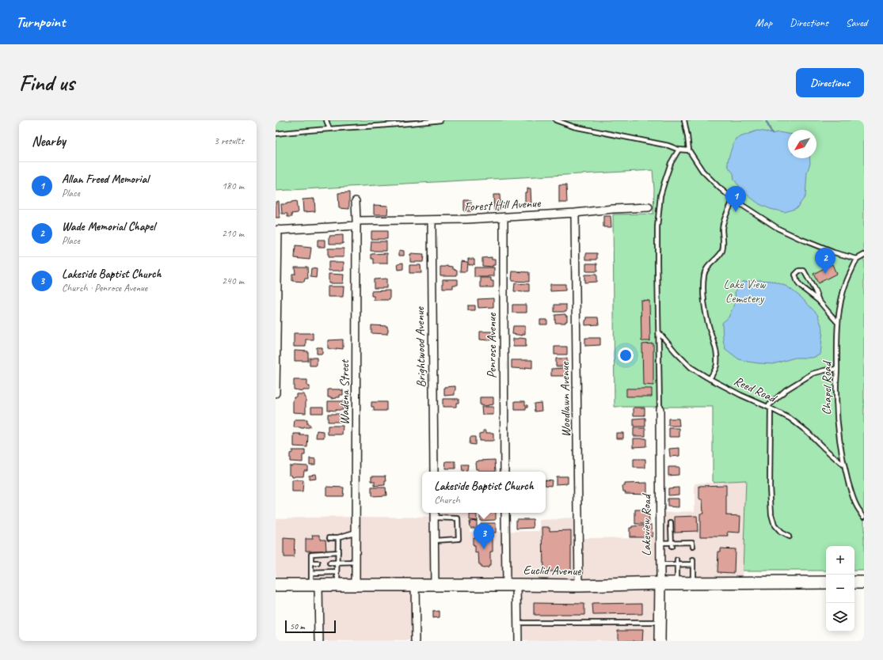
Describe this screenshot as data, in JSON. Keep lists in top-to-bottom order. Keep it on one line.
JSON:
{"streets":{"main road":["Euclid Avenue"],"street":["Forest Hill Avenue","Penrose Avenue","Brightwood Avenue","Wadena Street","Woodlawn Avenue","Lakeview Road"],"lane":["Chapel Road","Reed Road"]},"crossings":[["Forest Hill Avenue","Penrose Avenue"],["Forest Hill Avenue","Brightwood Avenue"],["Forest Hill Avenue","Wadena Street"],["Forest Hill Avenue","Woodlawn Avenue"],["Chapel Road","Reed Road"],["Wadena Street","Euclid Avenue"],["Woodlawn Avenue","Euclid Avenue"],["Lakeview Road","Euclid Avenue"]],"parks":["Lake View Cemetery"],"scale_bar":"50 m","north":"bottom left","page":{"header":"Turnpoint","nav":["Map","Directions","Saved"],"buttons":"Directions","title":"Find us","heading":["Nearby","3 results"],"list":[{"mark":"1","name":"Allan Freed Memorial","note":"Place","value":"180 m"},{"mark":"2","name":"Wade Memorial Chapel","note":"Place","value":"210 m"},{"mark":"3","name":"Lakeside Baptist Church","note":"Church · Penrose Avenue","value":"240 m"}],"pins":["1","2","3"],"popup":["Lakeside Baptist Church","Church"],"map_buttons":["+","−"],"scale":"50 m"}}
